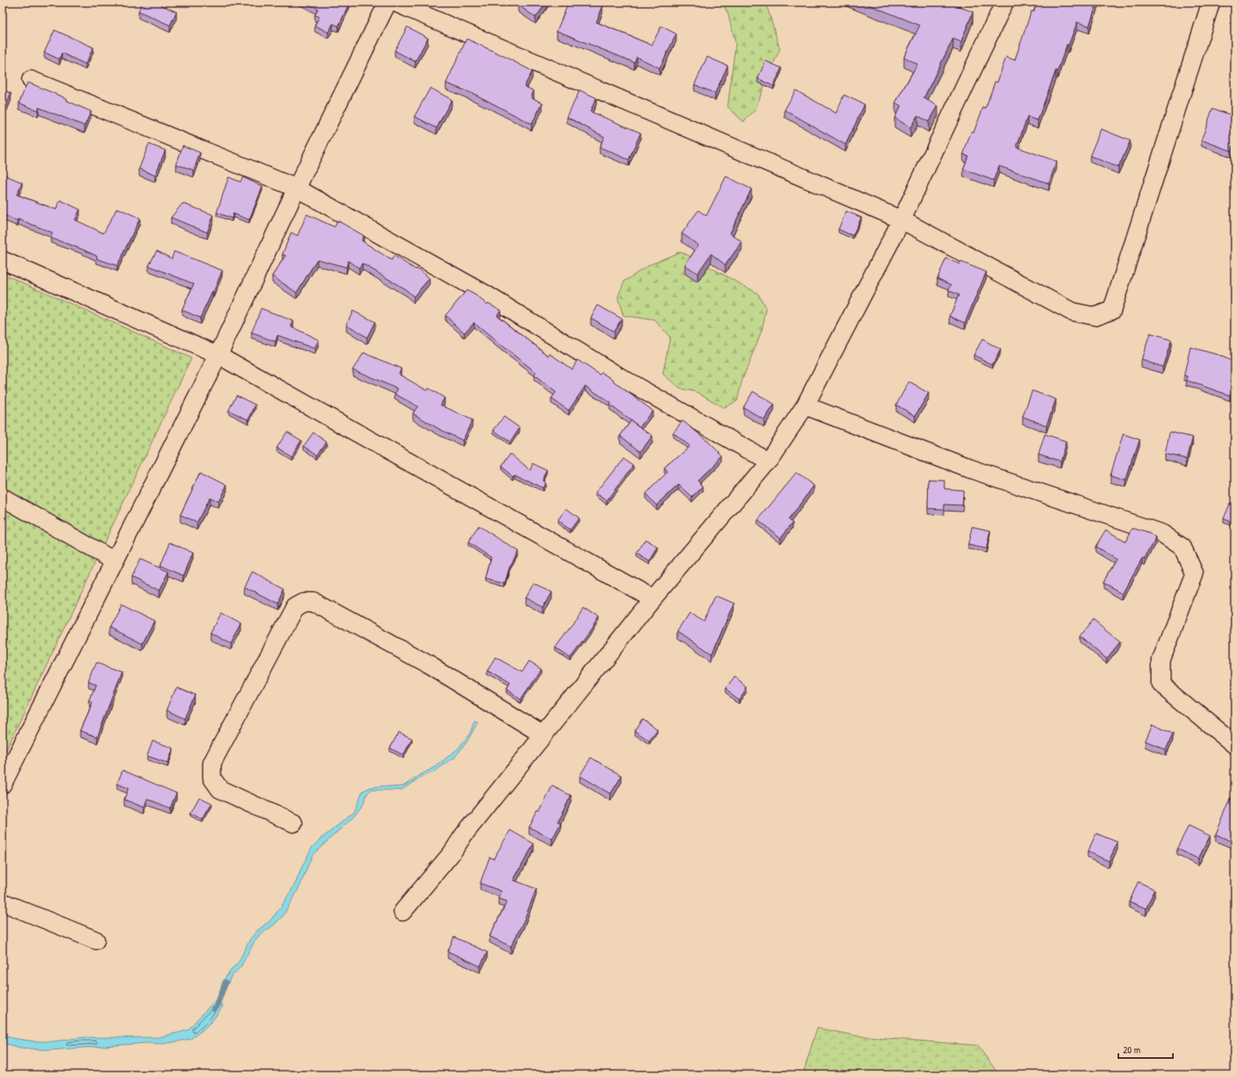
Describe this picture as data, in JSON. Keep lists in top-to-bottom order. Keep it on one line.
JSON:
{"scale_bar":"20 m"}
